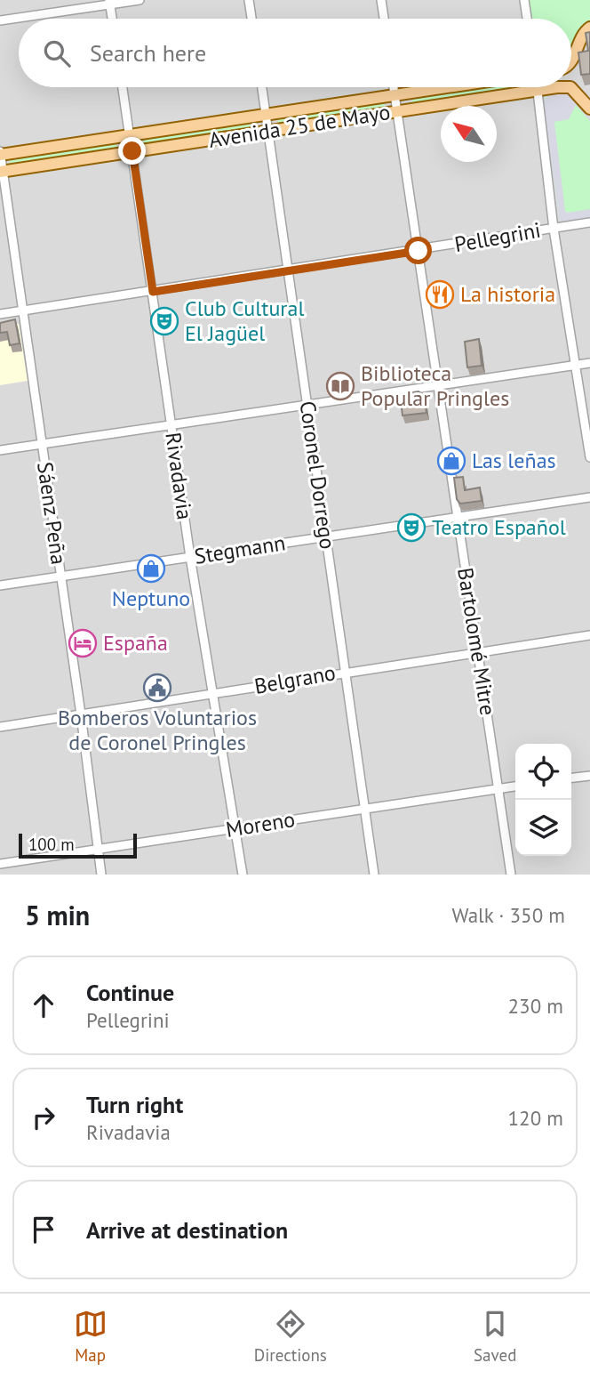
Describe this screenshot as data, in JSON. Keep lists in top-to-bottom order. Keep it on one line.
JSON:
{"streets":{"main road":["Avenida 25 de Mayo"],"street":["Pellegrini","Coronel Dorrego","Rivadavia","Sáenz Peña","Stegmann","Bartolomé Mitre","Belgrano","Moreno"]},"crossings":[["Avenida 25 de Mayo","Coronel Dorrego"],["Avenida 25 de Mayo","Rivadavia"],["Avenida 25 de Mayo","Sáenz Peña"],["Avenida 25 de Mayo","Bartolomé Mitre"],["Pellegrini","Coronel Dorrego"],["Pellegrini","Rivadavia"],["Pellegrini","Sáenz Peña"],["Pellegrini","Bartolomé Mitre"],["Coronel Dorrego","Stegmann"],["Coronel Dorrego","Belgrano"],["Coronel Dorrego","Moreno"],["Rivadavia","Stegmann"],["Rivadavia","Belgrano"],["Rivadavia","Moreno"],["Sáenz Peña","Stegmann"],["Sáenz Peña","Belgrano"],["Sáenz Peña","Moreno"],["Stegmann","Bartolomé Mitre"],["Bartolomé Mitre","Belgrano"],["Bartolomé Mitre","Moreno"]],"places":{"restaurant":["La historia"],"theatre":["Club Cultural El Jagüel","Teatro Español"],"library":["Biblioteca Popular Pringles"],"shop":["Las leñas","Neptuno"],"hotel":["España"],"public building":["Bomberos Voluntarios de Coronel Pringles"]},"scale_bar":"100 m","north":"top left","page":{"search":"Search here","scale":"100 m","heading":["5 min","Walk · 350 m"],"list":[["Continue","Pellegrini","230 m"],["Turn right","Rivadavia","120 m"],"Arrive at destination"],"nav":["Map","Directions","Saved"]}}
